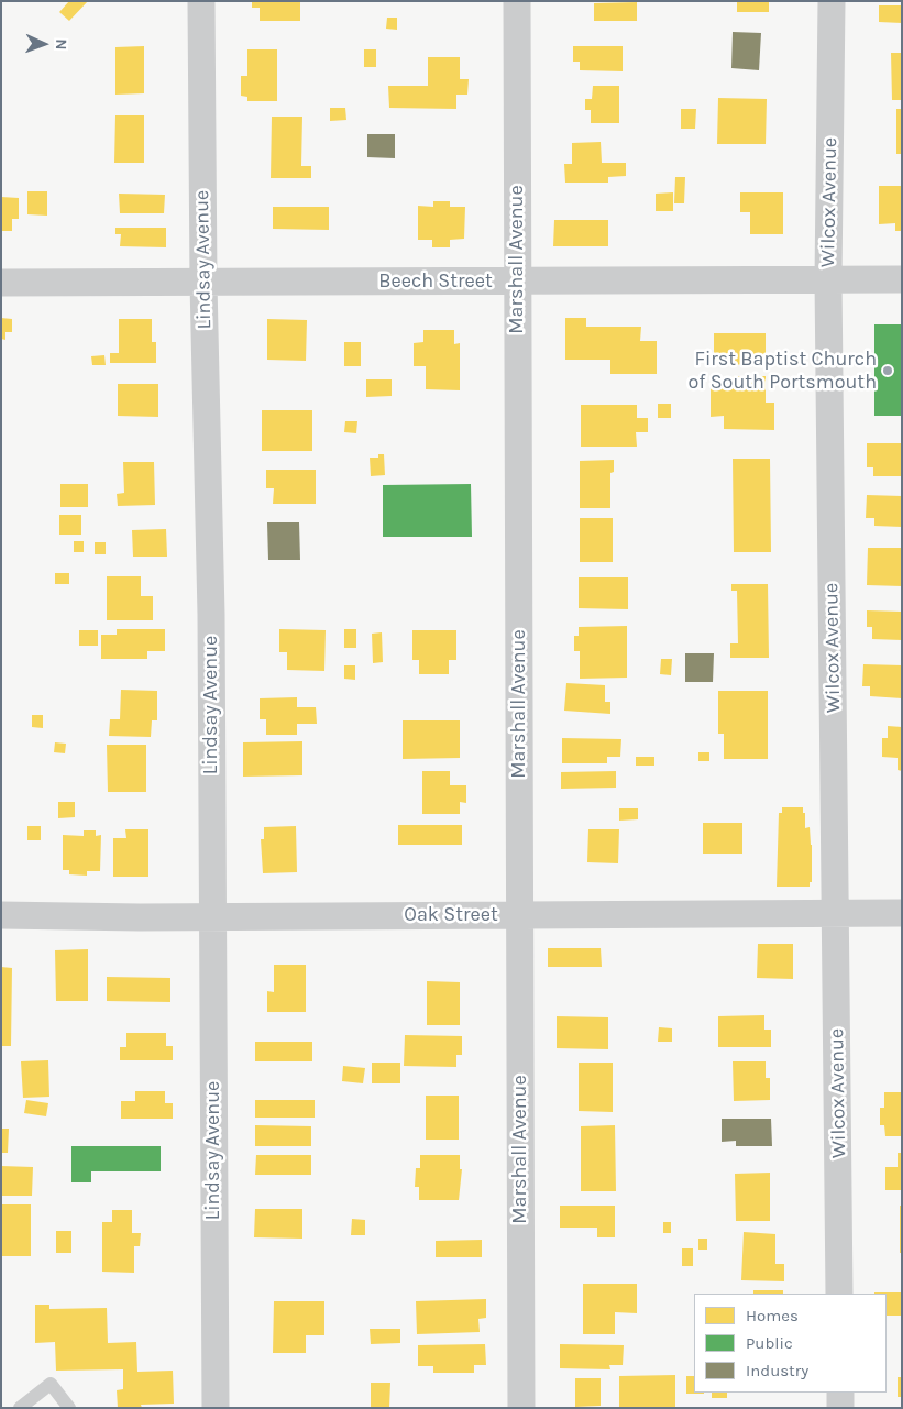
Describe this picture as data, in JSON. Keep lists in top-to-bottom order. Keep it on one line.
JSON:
{"streets":{"street":["Wilcox Avenue","Lindsay Avenue","Marshall Avenue","Beech Street","Oak Street"]},"crossings":[["Wilcox Avenue","Beech Street"],["Wilcox Avenue","Oak Street"],["Lindsay Avenue","Beech Street"],["Lindsay Avenue","Oak Street"],["Marshall Avenue","Beech Street"],["Marshall Avenue","Oak Street"]],"places":["First Baptist Church of South Portsmouth"],"legend":["Homes","Public","Industry"],"north":"right"}
